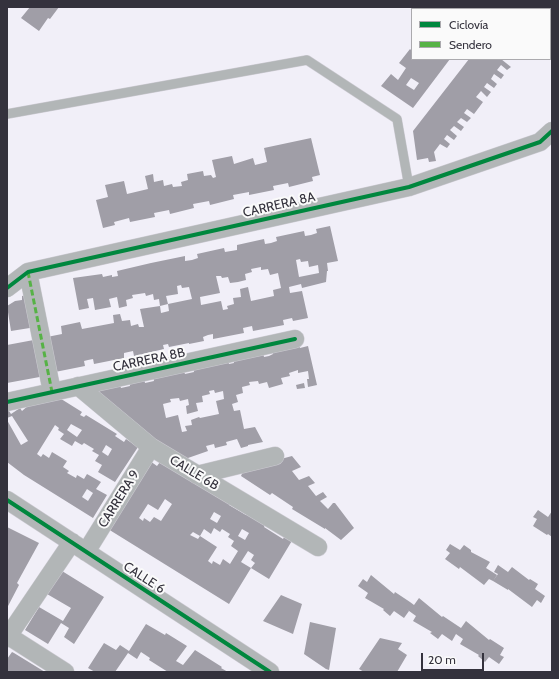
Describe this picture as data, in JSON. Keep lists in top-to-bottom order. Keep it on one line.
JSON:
{"streets":{"street":["CARRERA 8A","CARRERA 8B","CALLE 6B","CARRERA 9","CALLE 6"]},"crossings":[["CARRERA 8B","CALLE 6B"],["CALLE 6B","CARRERA 9"],["CARRERA 9","CALLE 6"]],"legend":["Ciclovía","Sendero"],"scale_bar":"20 m"}
